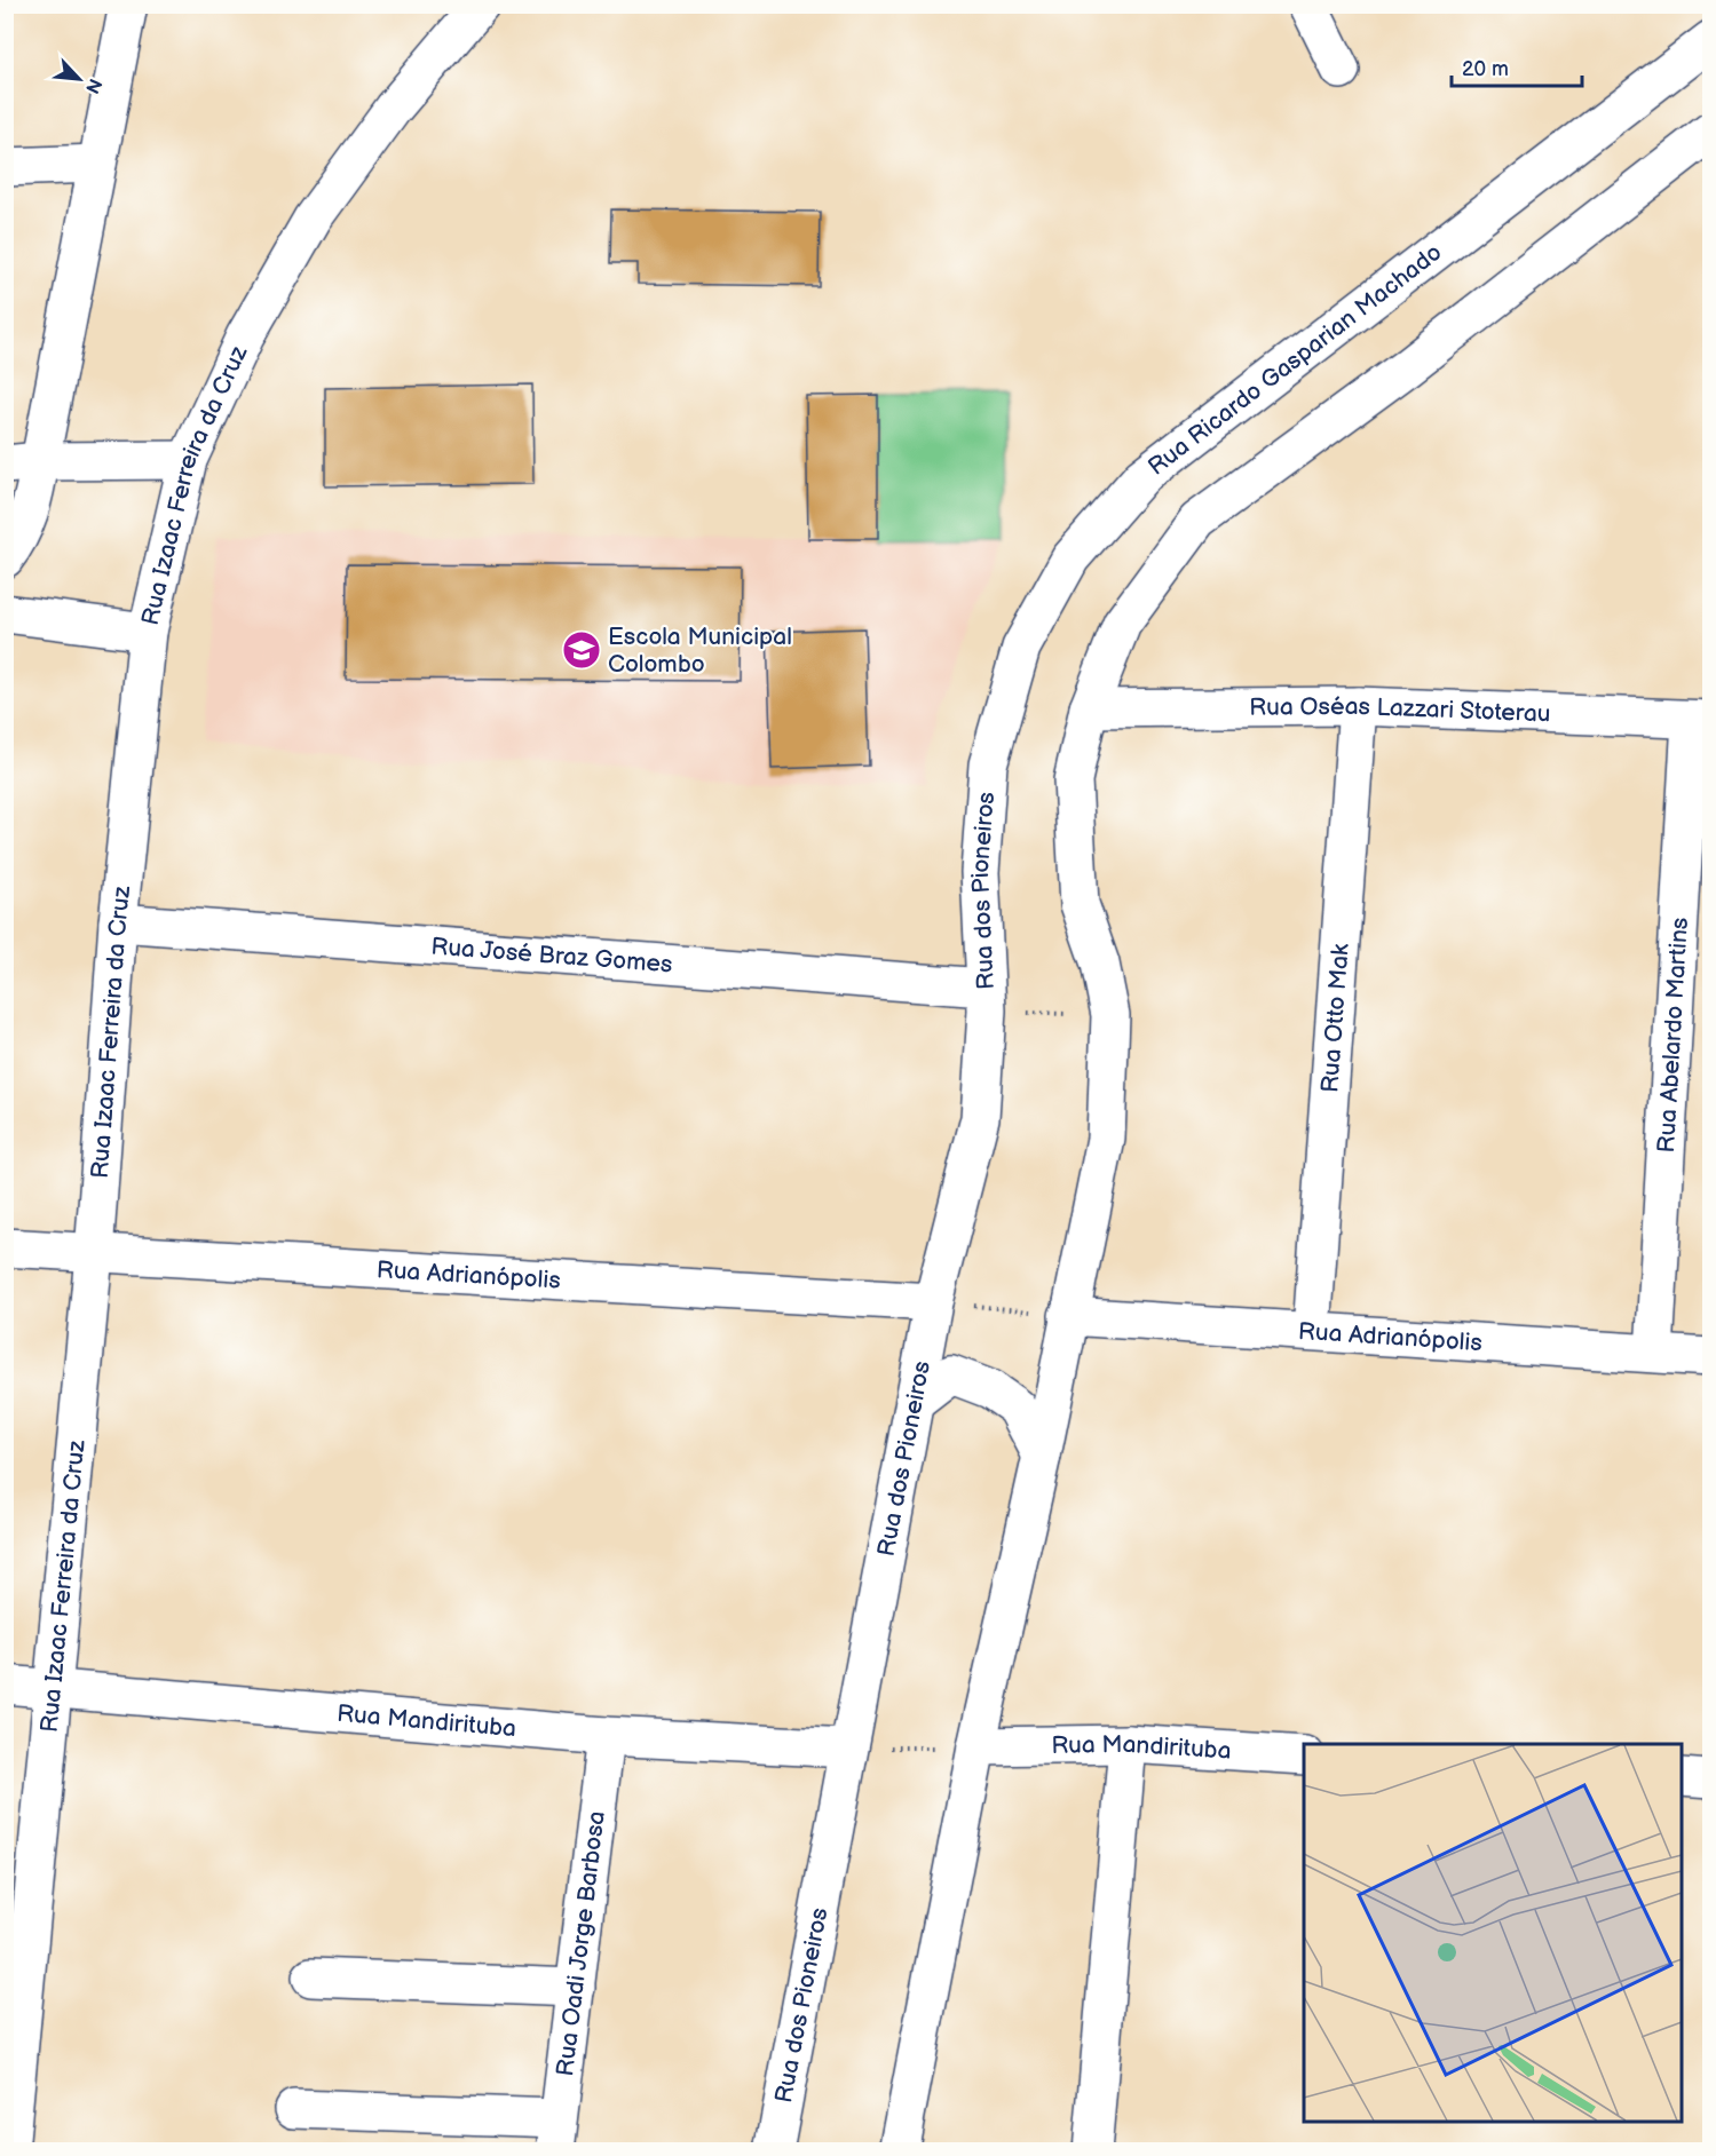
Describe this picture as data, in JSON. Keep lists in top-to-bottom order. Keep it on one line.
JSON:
{"streets":{"street":["Rua Ricardo Gasparian Machado","Rua Izaac Ferreira da Cruz","Rua Oséas Lazzari Stoterau","Rua dos Pioneiros","Rua José Braz Gomes","Rua Otto Mak","Rua Abelardo Martins","Rua Adrianópolis","Rua Mandirituba","Rua Oadi Jorge Barbosa"]},"crossings":[["Rua Ricardo Gasparian Machado","Rua dos Pioneiros"],["Rua Izaac Ferreira da Cruz","Rua José Braz Gomes"],["Rua Izaac Ferreira da Cruz","Rua Adrianópolis"],["Rua Izaac Ferreira da Cruz","Rua Mandirituba"],["Rua Oséas Lazzari Stoterau","Rua Otto Mak"],["Rua Oséas Lazzari Stoterau","Rua Abelardo Martins"],["Rua dos Pioneiros","Rua José Braz Gomes"],["Rua dos Pioneiros","Rua Adrianópolis"],["Rua dos Pioneiros","Rua Mandirituba"],["Rua Otto Mak","Rua Adrianópolis"],["Rua Abelardo Martins","Rua Adrianópolis"],["Rua Mandirituba","Rua Oadi Jorge Barbosa"]],"places":{"school or university":["Escola Municipal Colombo"]},"scale_bar":"20 m","north":"bottom right"}
